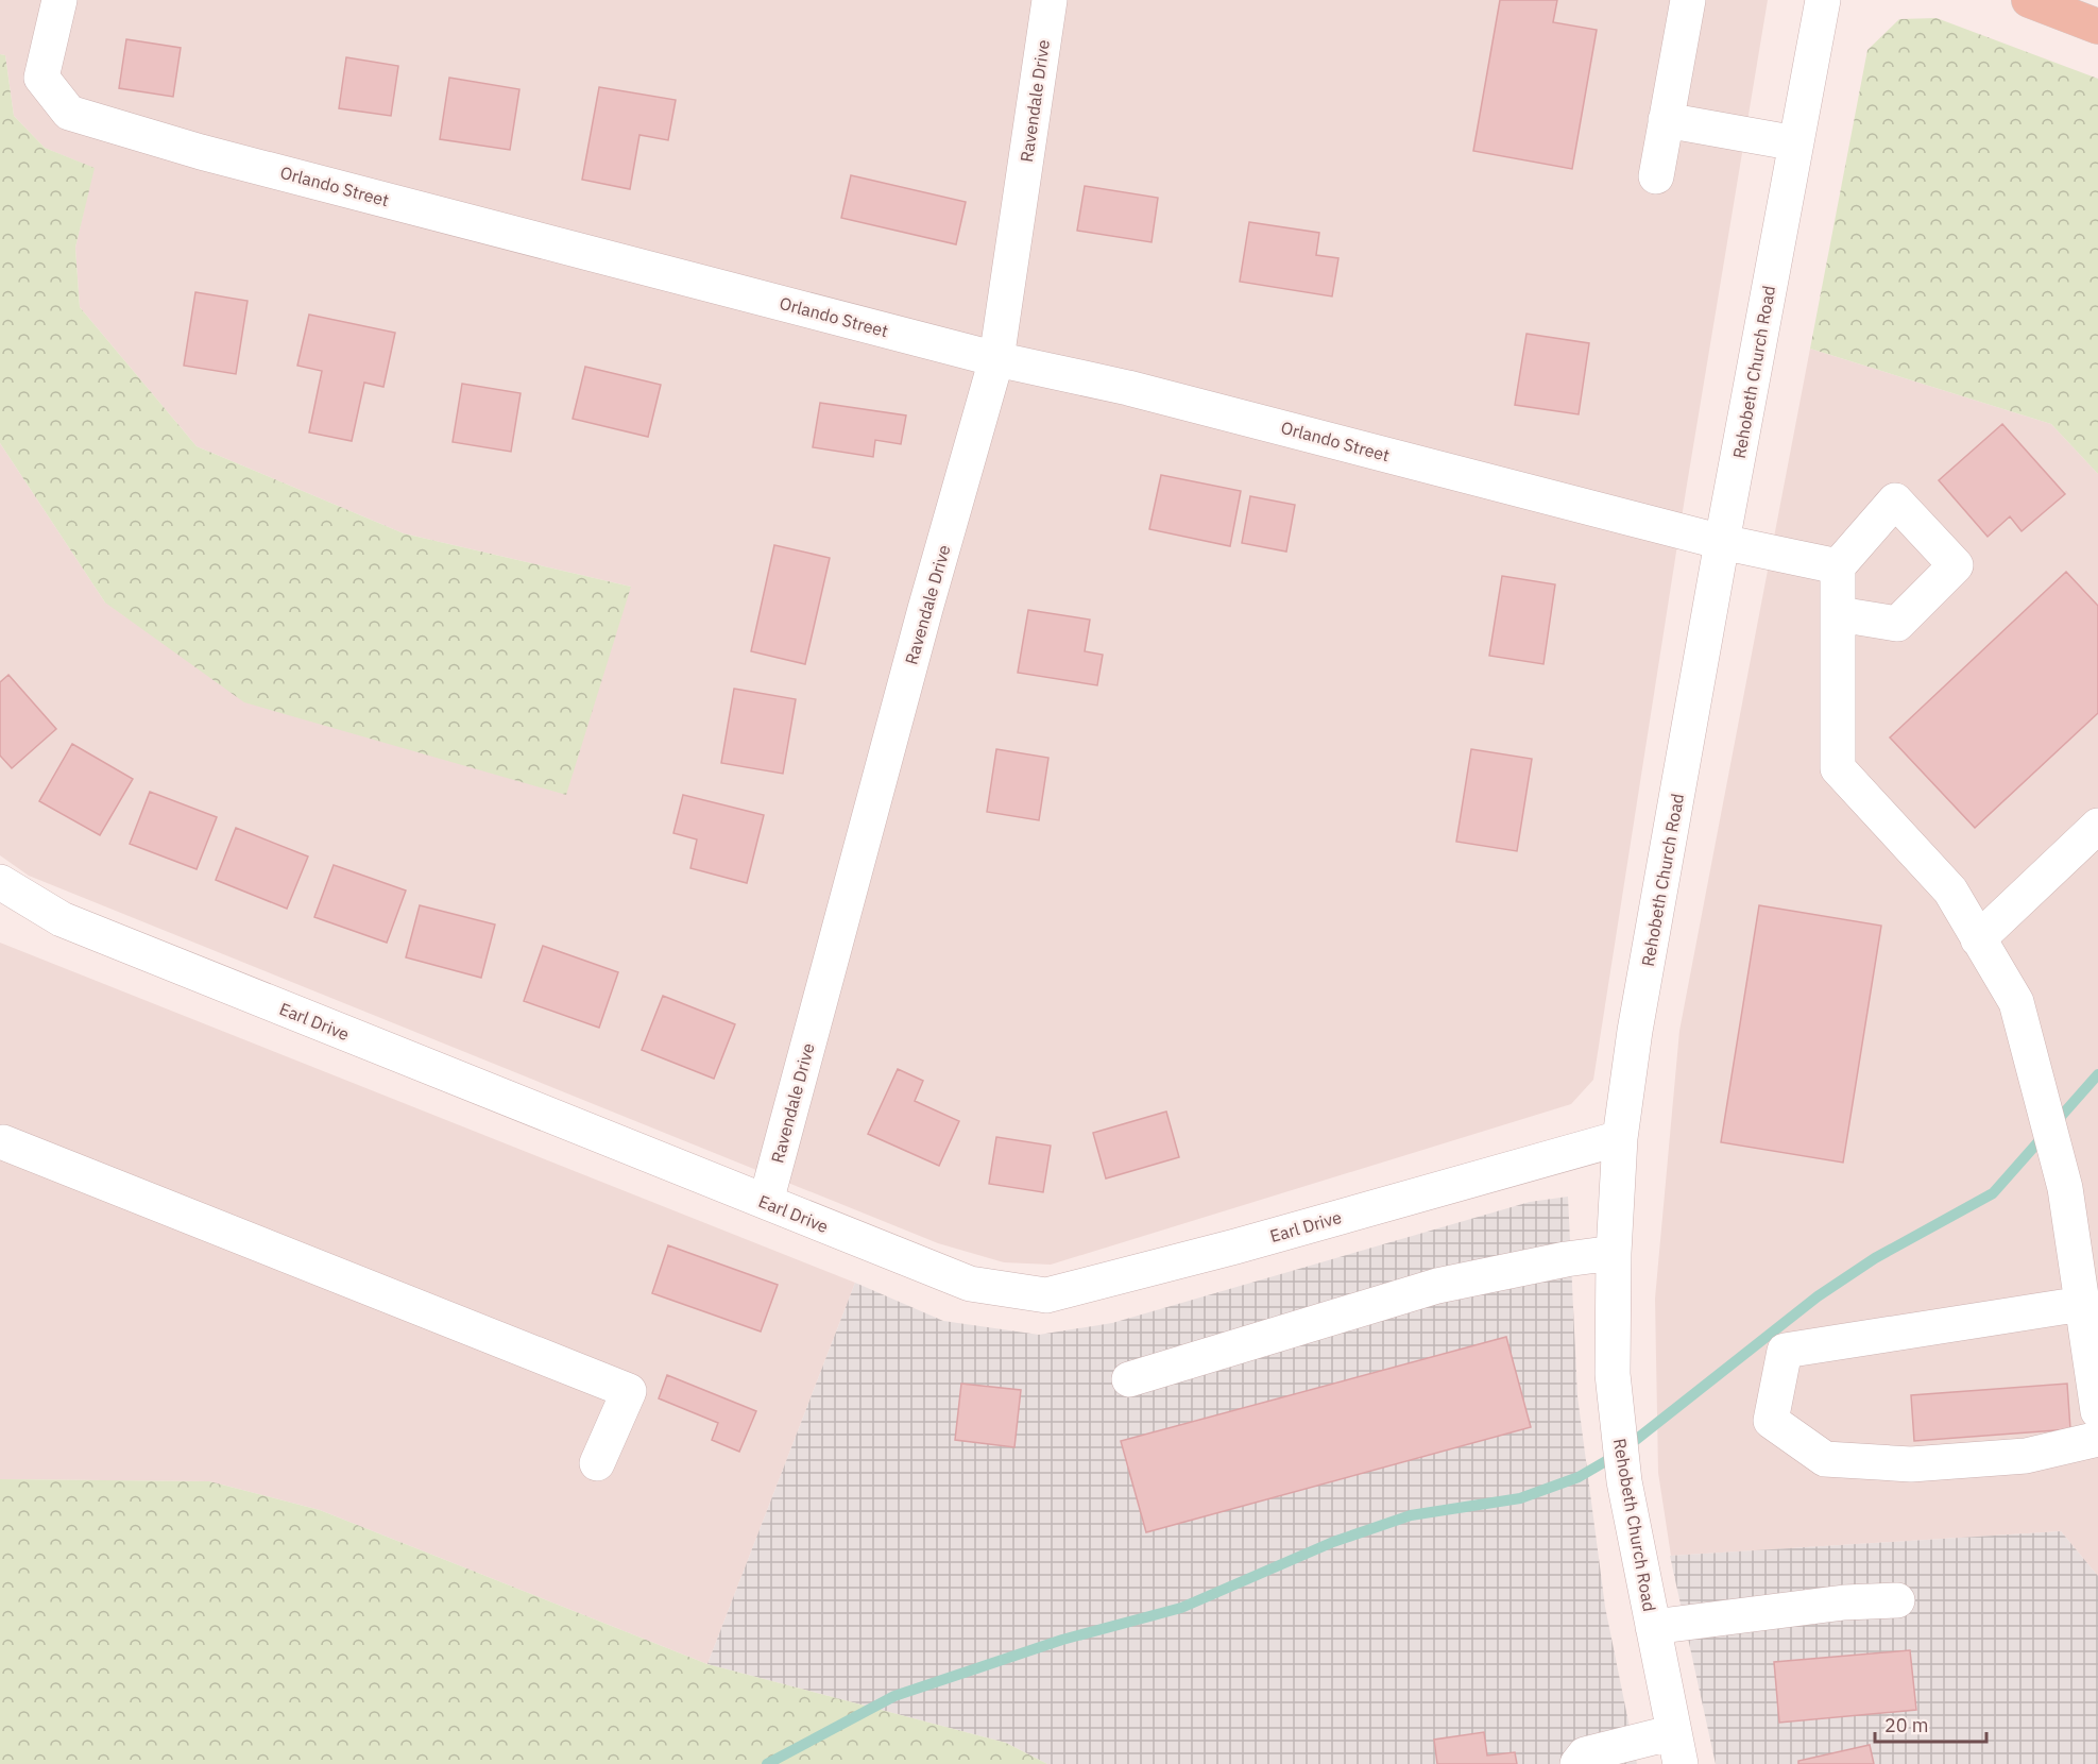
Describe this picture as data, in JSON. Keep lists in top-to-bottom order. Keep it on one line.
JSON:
{"streets":{"street":["Ravendale Drive","Orlando Street","Rehobeth Church Road","Earl Drive"]},"crossings":[["Ravendale Drive","Orlando Street"],["Ravendale Drive","Earl Drive"],["Orlando Street","Rehobeth Church Road"],["Rehobeth Church Road","Earl Drive"]],"scale_bar":"20 m"}
